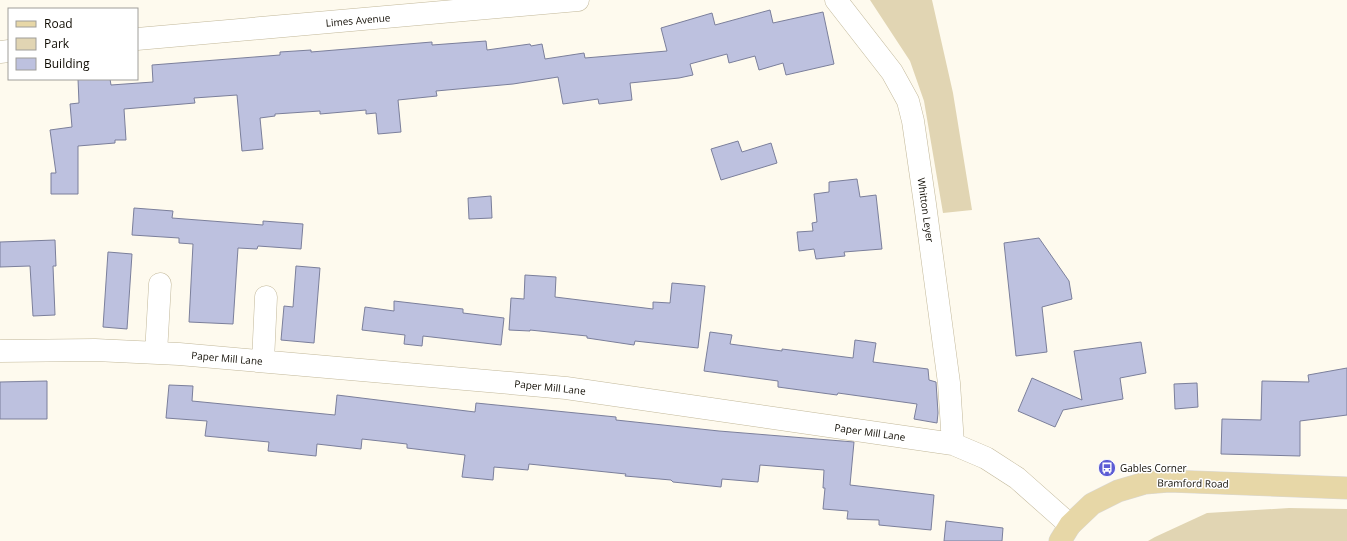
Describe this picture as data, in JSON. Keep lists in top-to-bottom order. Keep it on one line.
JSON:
{"streets":{"main road":["Bramford Road"],"street":["Limes Avenue","Whitton Leyer","Paper Mill Lane"]},"crossings":[["Whitton Leyer","Paper Mill Lane"],["Paper Mill Lane","Bramford Road"]],"places":{"bus stop":["Gables Corner"]},"legend":["Road","Park","Building"]}
